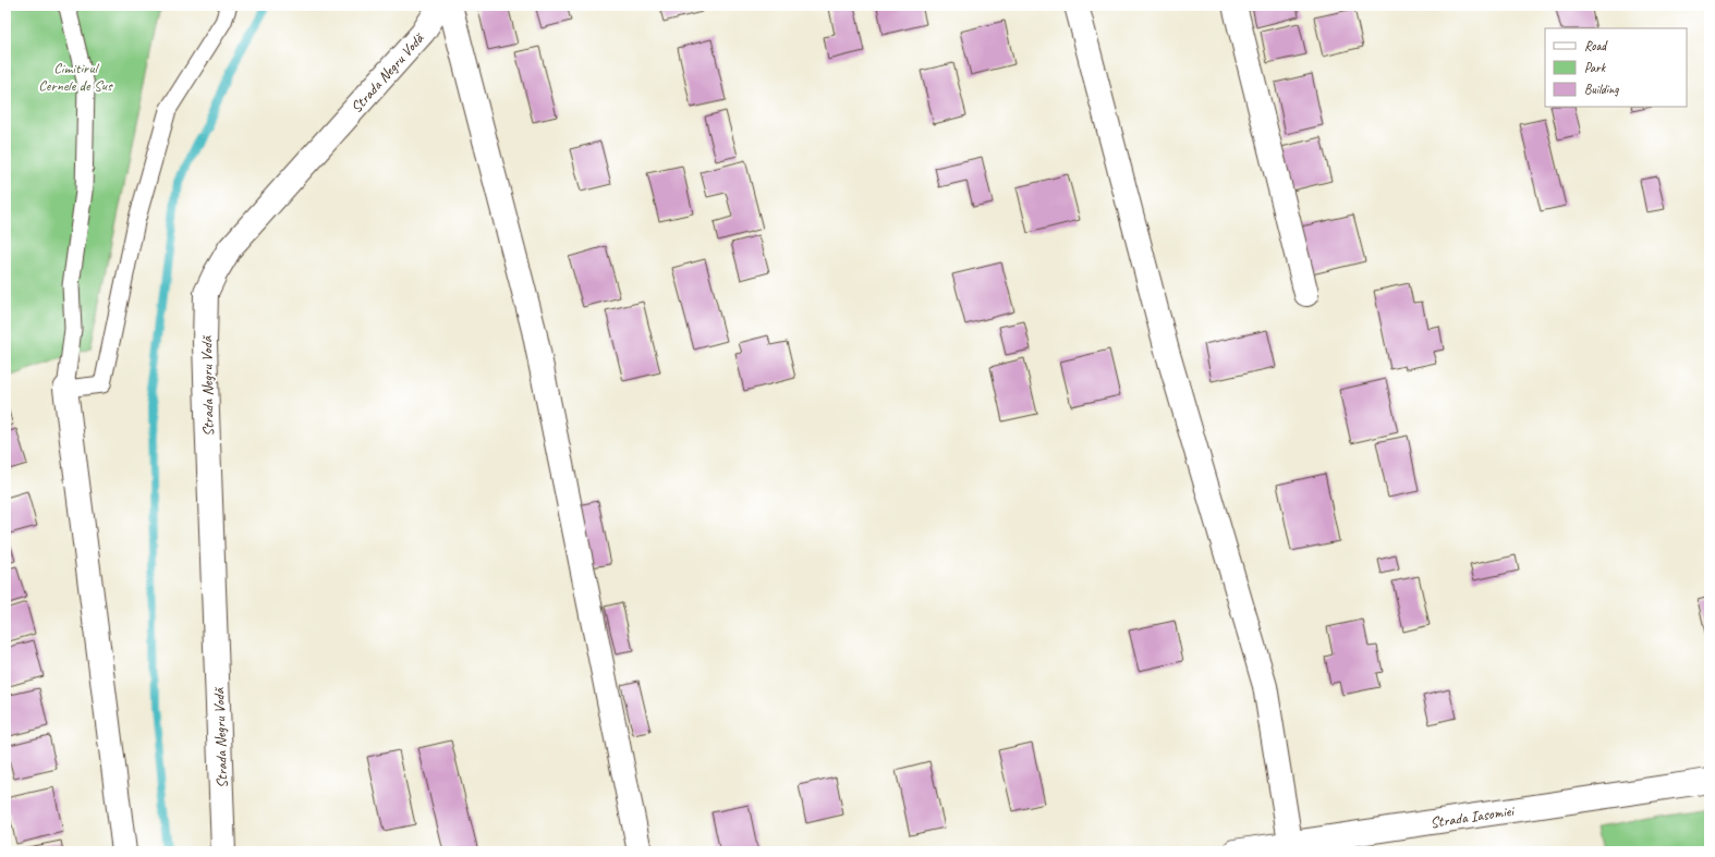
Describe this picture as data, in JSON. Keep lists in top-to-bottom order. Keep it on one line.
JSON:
{"streets":{"street":["Strada Negru Vodă","Strada Iasomiei"]},"parks":["Cimitirul Cernele de Sus"],"legend":["Road","Park","Building"]}
